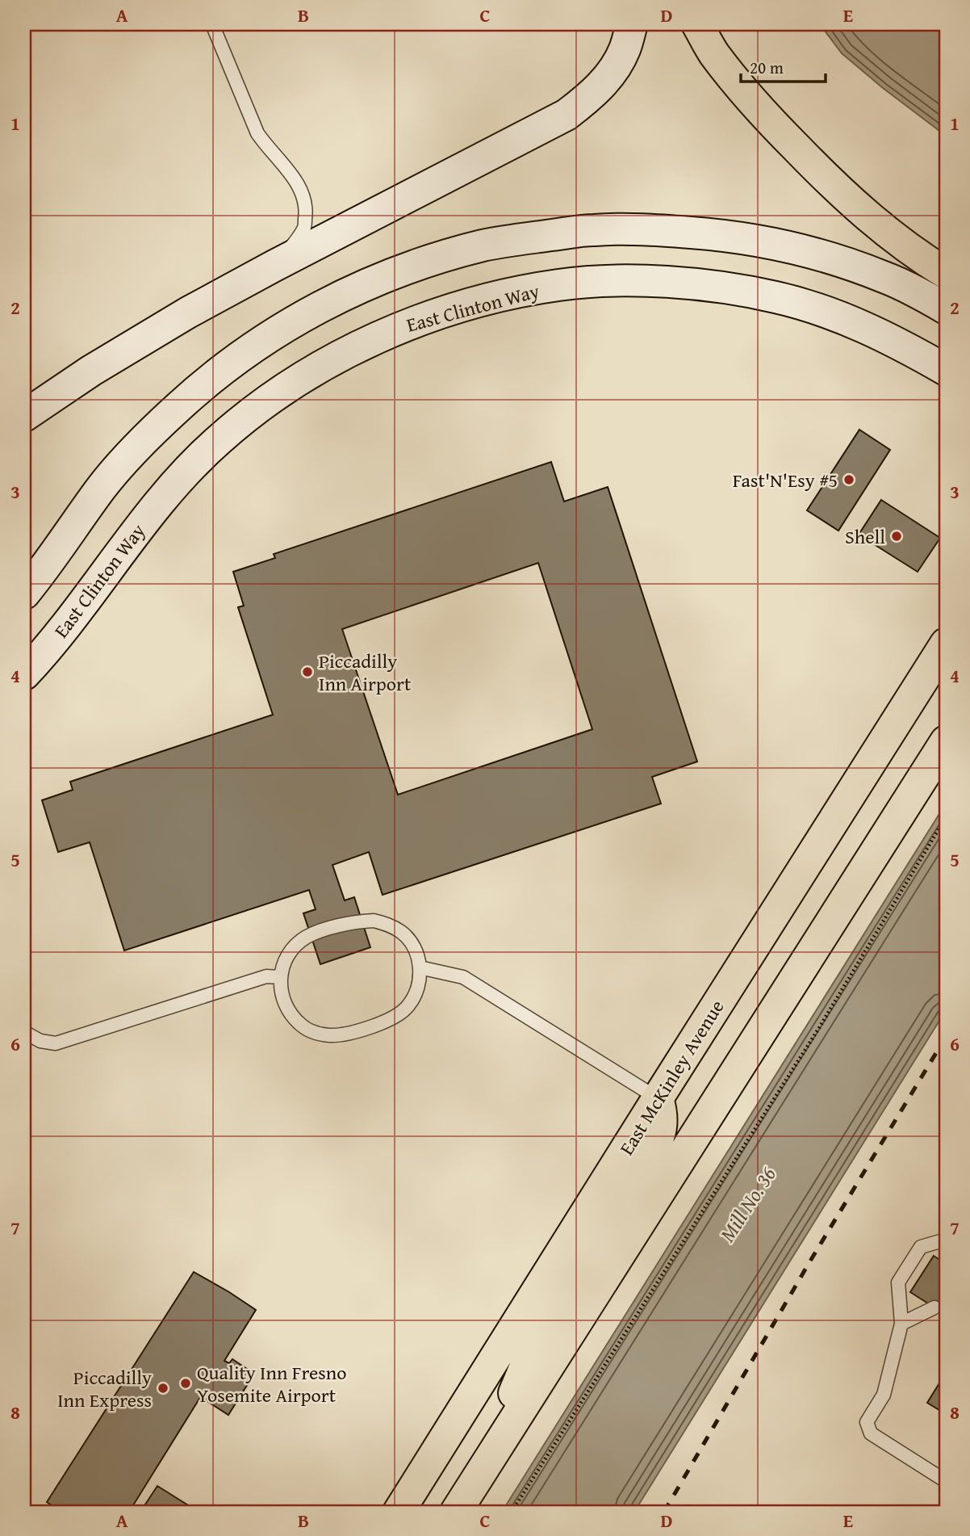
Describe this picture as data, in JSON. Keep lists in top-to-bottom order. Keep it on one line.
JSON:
{"streets":{"main road":["East Clinton Way","East McKinley Avenue"]},"water":["Mill No. 36"],"places":["Fast'N'Esy #5","Shell","Piccadilly Inn Airport","Quality Inn Fresno Yosemite Airport","Piccadilly Inn Express"],"scale_bar":"20 m","grid":{"columns":["A","B","C","D","E"],"rows":["1","2","3","4","5","6","7","8"]}}
